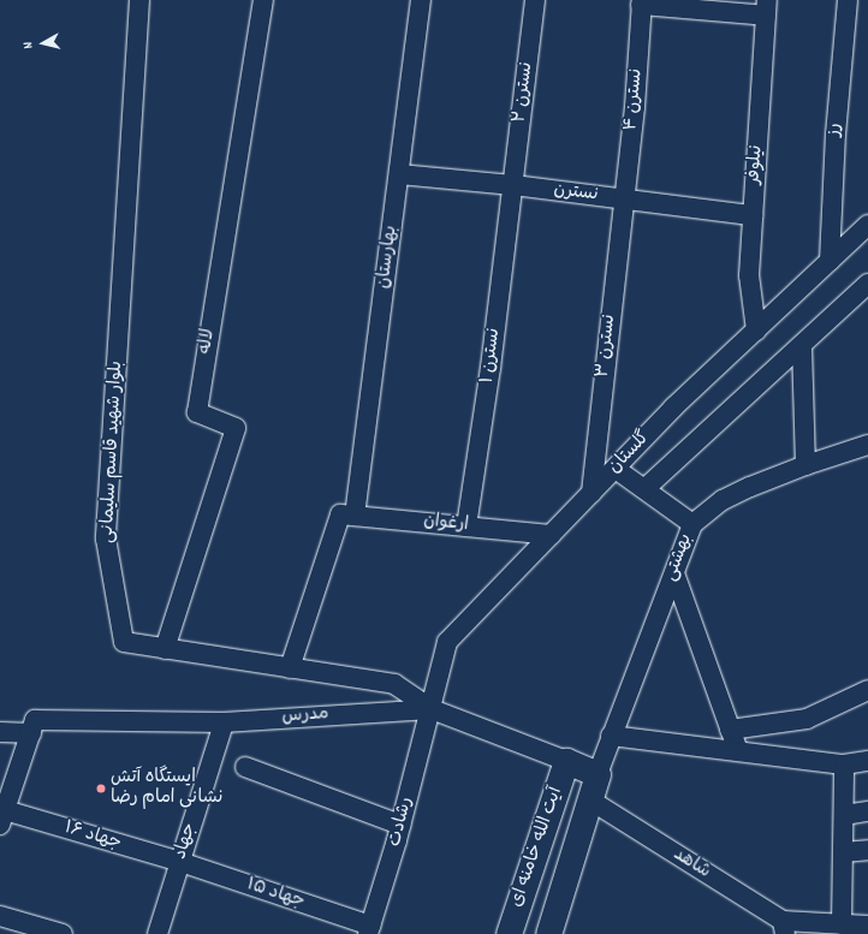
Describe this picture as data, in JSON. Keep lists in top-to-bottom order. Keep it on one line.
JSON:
{"streets":{"street":["نسترن ۲","نسترن ۴","رز","نیلوفر","نسترن","بهارستان","لاله","نسترن ۳","نسترن ۱","بلوار شهید قاسم سلیمانی","گلستان","ارغوان","بهشتی","مدرس","رشادت","جهاد ۱۶","جهاد","آیت الله خامنه ای","شاهد","جهاد ۱۵"]},"crossings":[["نسترن ۲","نسترن"],["نسترن ۲","نسترن ۱"],["نسترن ۴","نسترن"],["نسترن ۴","نسترن ۳"],["رز","گلستان"],["نیلوفر","نسترن"],["نیلوفر","گلستان"],["نسترن","بهارستان"],["نسترن","نسترن ۳"],["نسترن","نسترن ۱"],["بهارستان","بلوار شهید قاسم سلیمانی"],["بهارستان","ارغوان"],["لاله","بلوار شهید قاسم سلیمانی"],["نسترن ۳","گلستان"],["نسترن ۱","ارغوان"],["بلوار شهید قاسم سلیمانی","گلستان"],["بلوار شهید قاسم سلیمانی","مدرس"],["بلوار شهید قاسم سلیمانی","رشادت"],["گلستان","ارغوان"],["گلستان","مدرس"],["گلستان","رشادت"],["بهشتی","آیت الله خامنه ای"],["مدرس","رشادت"],["مدرس","جهاد"],["مدرس","آیت الله خامنه ای"],["رشادت","جهاد ۱۵"],["جهاد ۱۶","جهاد"],["جهاد ۱۶","جهاد ۱۵"],["جهاد","جهاد ۱۵"],["آیت الله خامنه ای","شاهد"]],"places":["ایستگاه آتش نشانی امام رضا"],"north":"left"}
